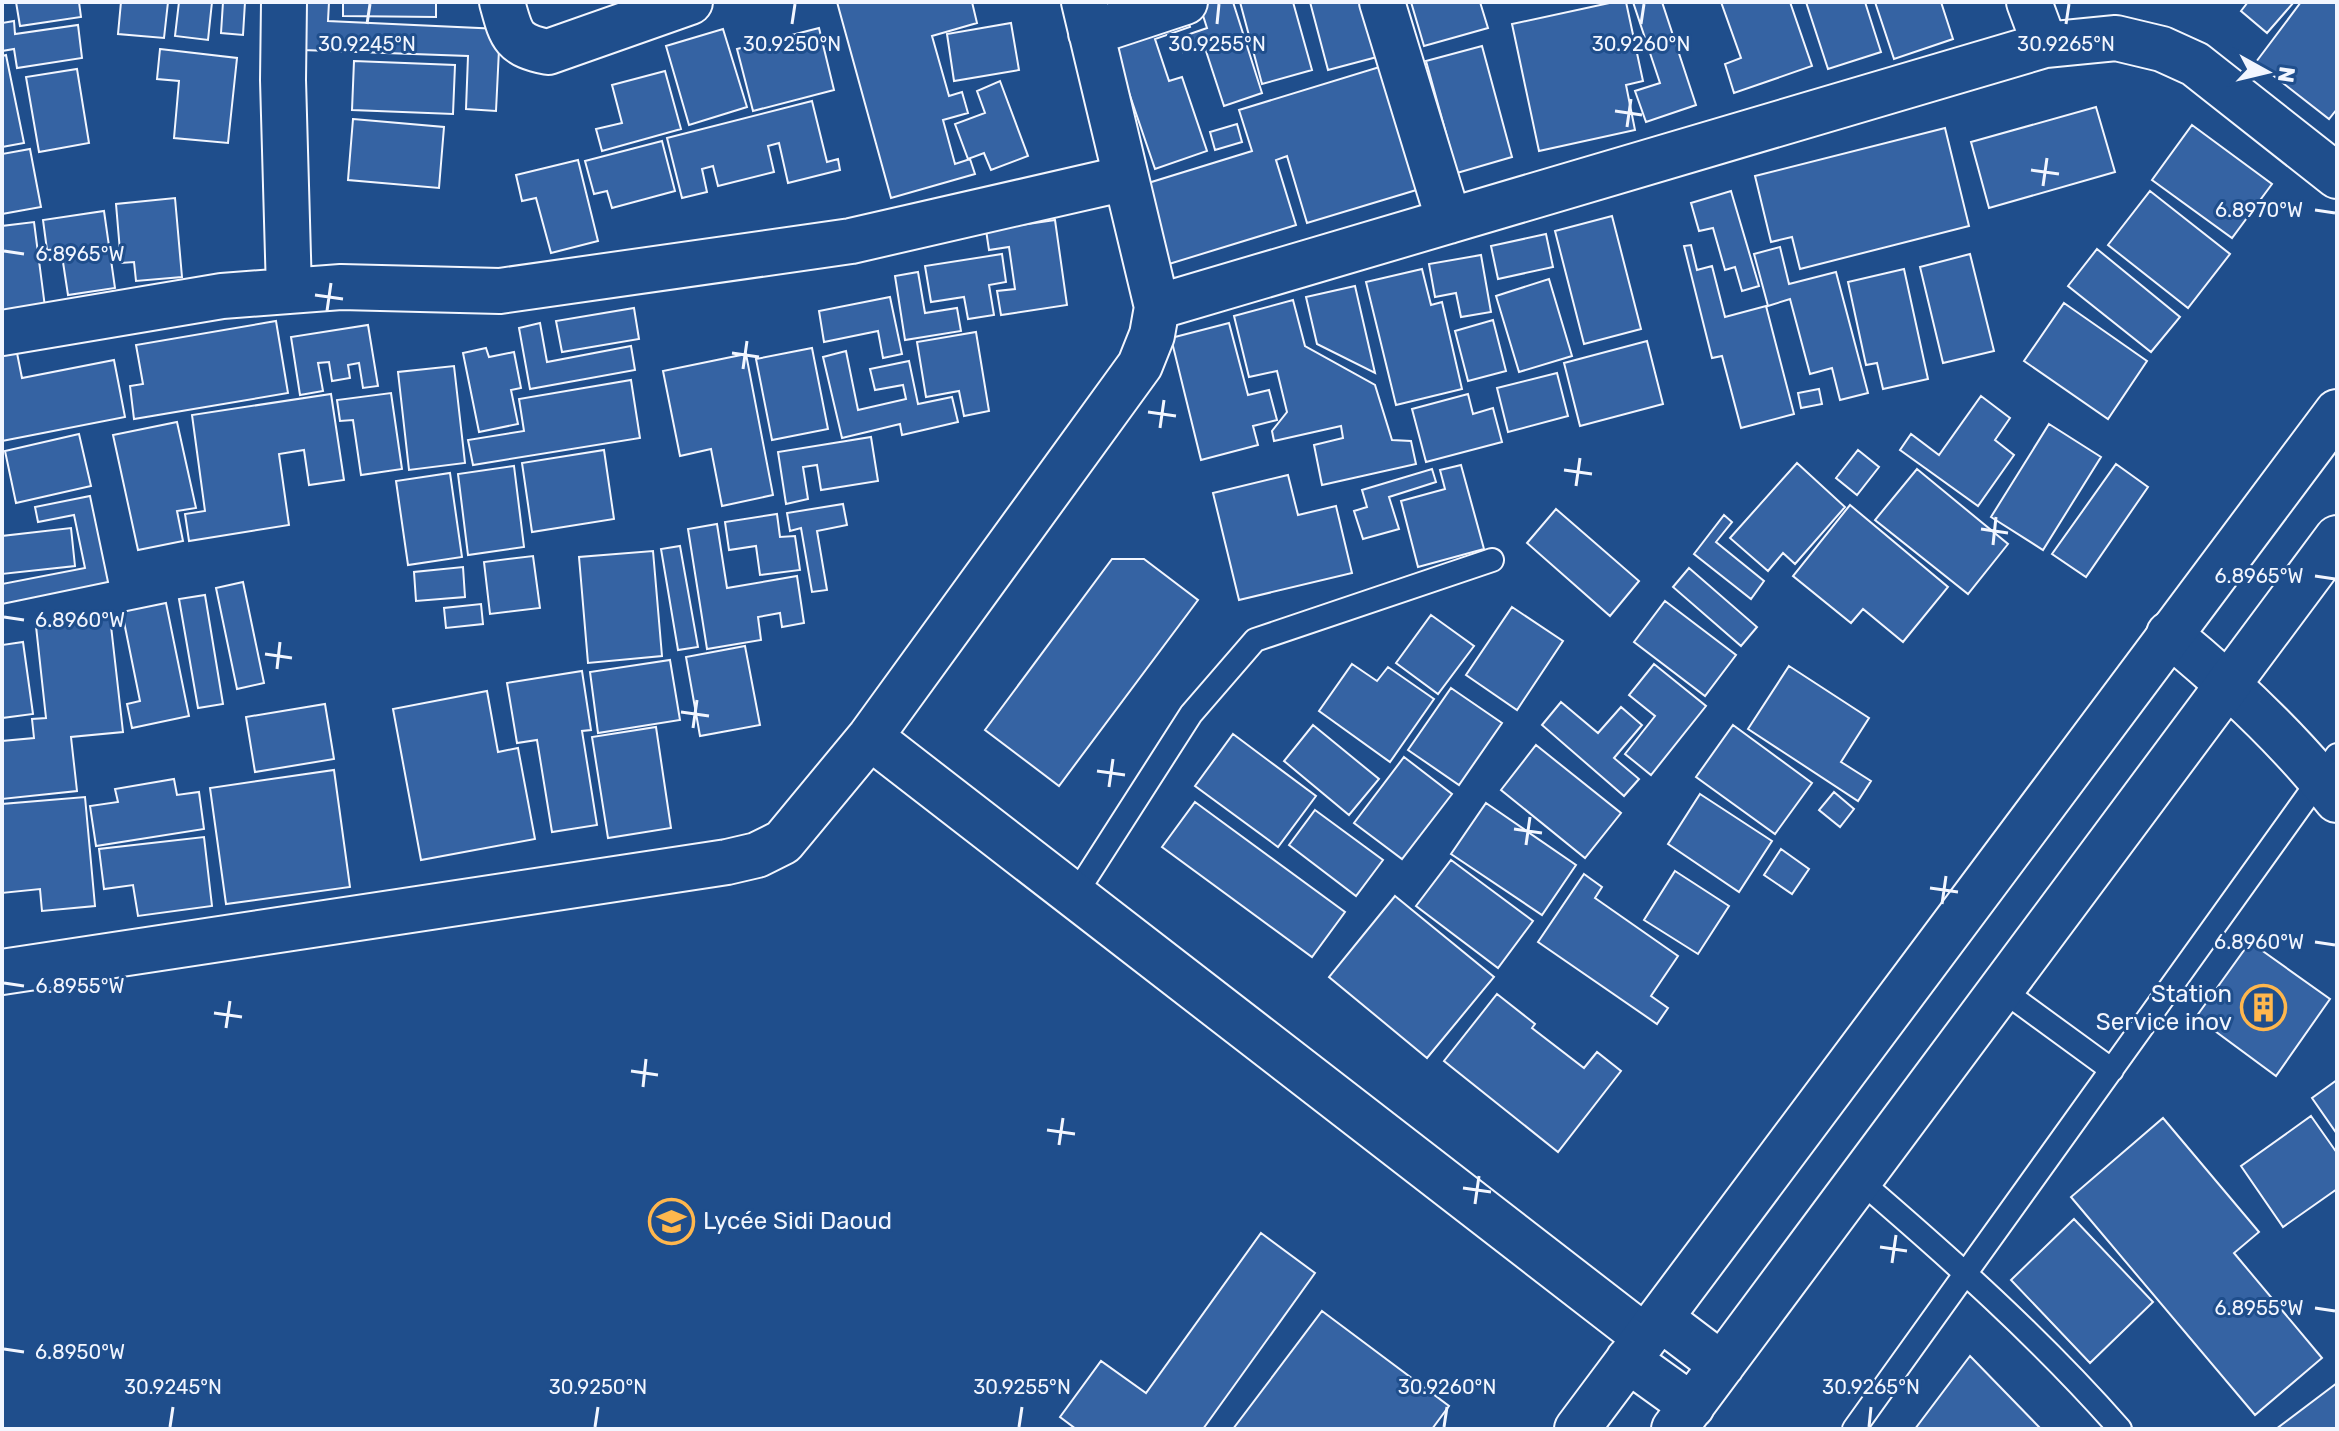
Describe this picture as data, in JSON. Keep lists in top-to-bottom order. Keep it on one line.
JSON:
{"places":{"building":["Station Service inov"],"school or university":["Lycée Sidi Daoud"]},"north":"right","coordinates":["30.9245°N","30.9250°N","30.9255°N","30.9260°N","30.9265°N","6.8970°W","6.8965°W","6.8960°W","6.8955°W","6.8950°W"]}
